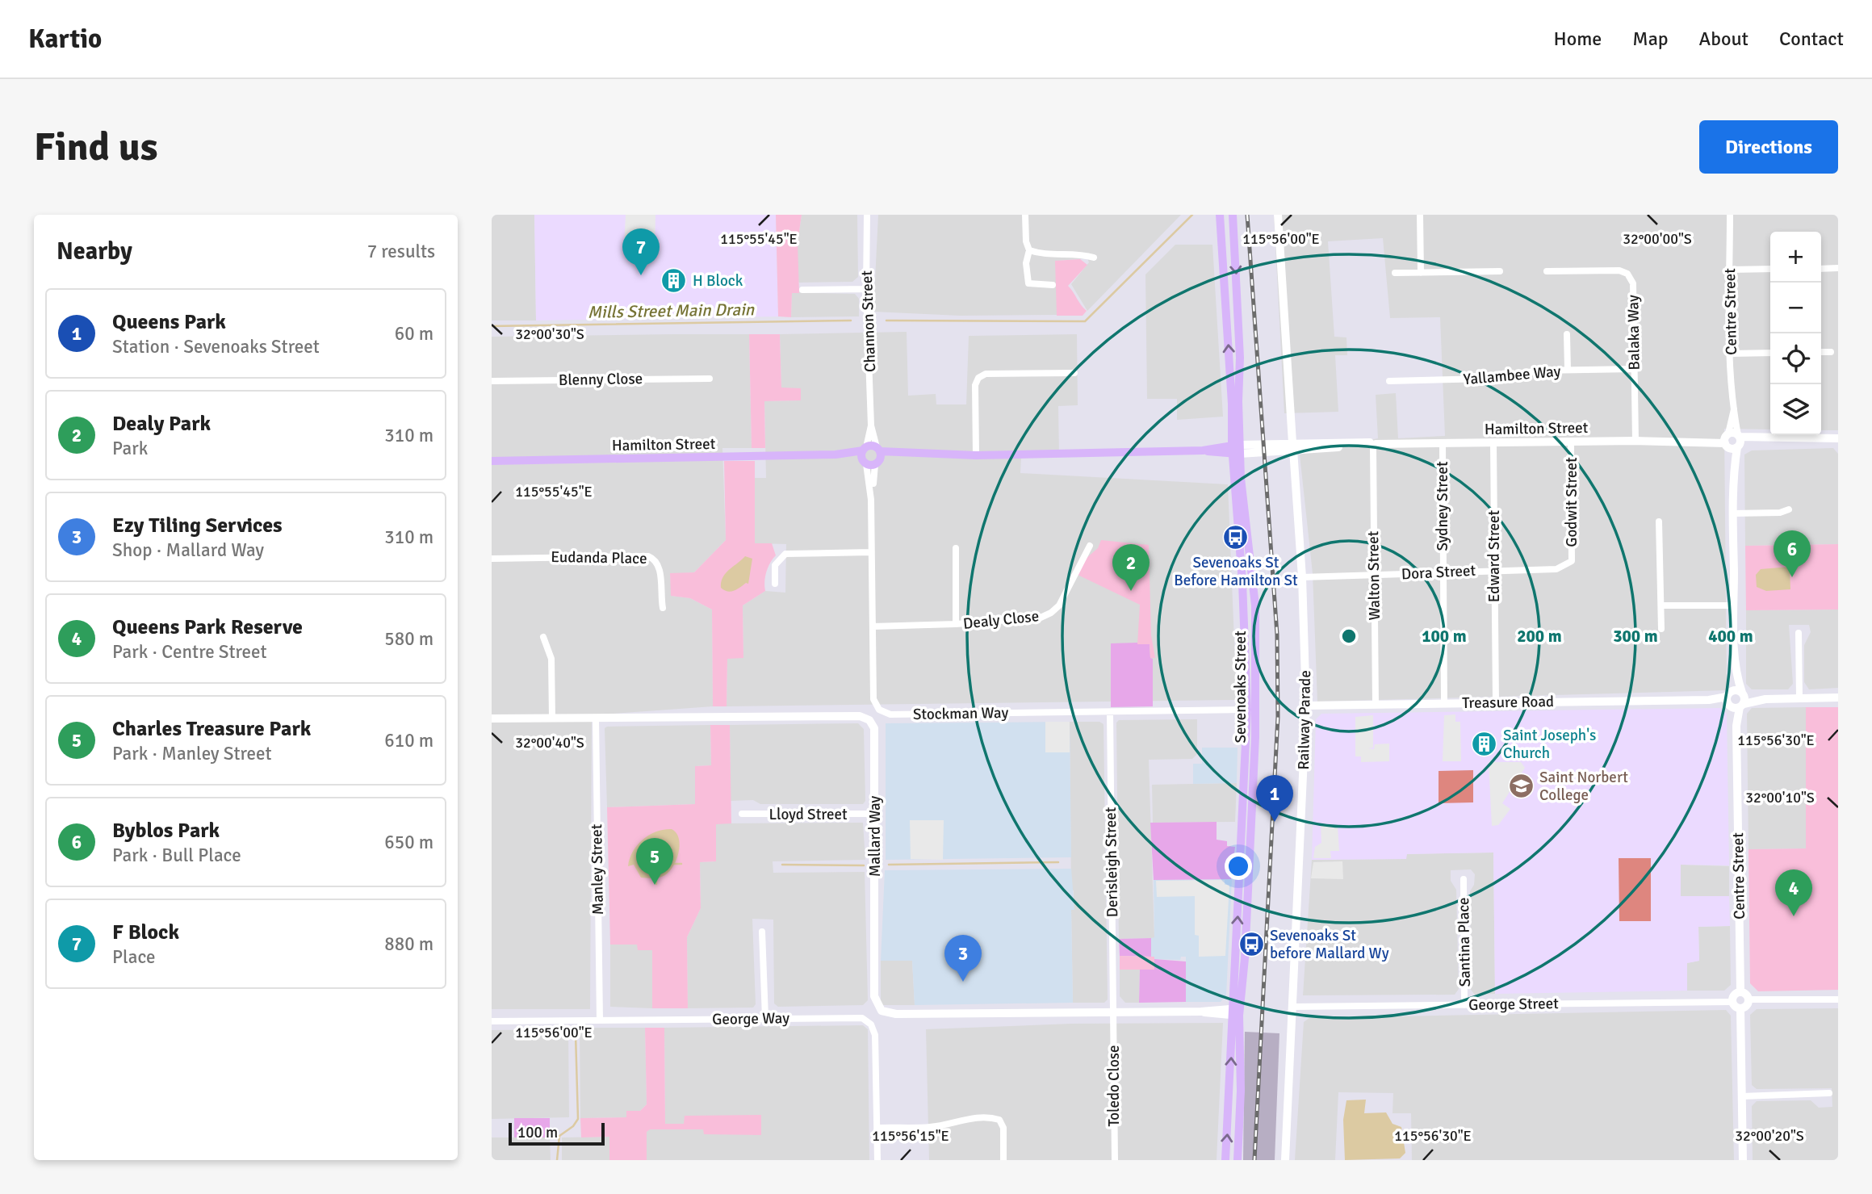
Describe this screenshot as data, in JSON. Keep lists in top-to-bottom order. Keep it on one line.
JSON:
{"streets":{"main road":["Hamilton Street","Sevenoaks Street"],"street":["Centre Street","Channon Street","Balaka Way","Yallambee Way","Blenny Close","Godwit Street","Sydney Street","Edward Street","Eudanda Place","Dora Street","Walton Street","Dealy Close","Treasure Road","Stockman Way","Railway Parade","Lloyd Street","Mallard Way","Derisleigh Street","Manley Street","Santina Place","George Street","George Way","Toledo Close"]},"crossings":[["Centre Street","Hamilton Street"],["Centre Street","Treasure Road"],["Centre Street","George Street"],["Channon Street","Hamilton Street"],["Channon Street","Stockman Way"],["Balaka Way","Yallambee Way"],["Balaka Way","Hamilton Street"],["Hamilton Street","Godwit Street"],["Hamilton Street","Sydney Street"],["Hamilton Street","Edward Street"],["Hamilton Street","Walton Street"],["Hamilton Street","Sevenoaks Street"],["Hamilton Street","Stockman Way"],["Hamilton Street","Railway Parade"],["Godwit Street","Dora Street"],["Sydney Street","Dora Street"],["Sydney Street","Treasure Road"],["Edward Street","Dora Street"],["Edward Street","Treasure Road"],["Dora Street","Walton Street"],["Dora Street","Railway Parade"],["Walton Street","Treasure Road"],["Dealy Close","Stockman Way"],["Sevenoaks Street","Stockman Way"],["Sevenoaks Street","Mallard Way"],["Treasure Road","Railway Parade"],["Stockman Way","Derisleigh Street"],["Railway Parade","George Street"],["Lloyd Street","Mallard Way"],["Mallard Way","Derisleigh Street"],["Mallard Way","Manley Street"],["Mallard Way","Toledo Close"],["Derisleigh Street","Toledo Close"],["Manley Street","George Way"],["Santina Place","George Street"]],"water":["Mills Street Main Drain"],"places":{"building":["H Block","Saint Joseph's Church"],"bus stop":["Sevenoaks St Before Hamilton St","Sevenoaks St before Mallard Wy"],"school or university":["Saint Norbert College"]},"scale_bar":"100 m","page":{"header":"Kartio","nav":["Home","Map","About","Contact"],"buttons":"Directions","title":"Find us","heading":["Nearby","7 results"],"pins":["7","6","2","1","5","4","3"],"map_buttons":["+","−"],"list":[{"mark":"1","name":"Queens Park","note":"Station · Sevenoaks Street","value":"60 m"},{"mark":"2","name":"Dealy Park","note":"Park","value":"310 m"},{"mark":"3","name":"Ezy Tiling Services","note":"Shop · Mallard Way","value":"310 m"},{"mark":"4","name":"Queens Park Reserve","note":"Park · Centre Street","value":"580 m"},{"mark":"5","name":"Charles Treasure Park","note":"Park · Manley Street","value":"610 m"},{"mark":"6","name":"Byblos Park","note":"Park · Bull Place","value":"650 m"},{"mark":"7","name":"F Block","note":"Place","value":"880 m"}],"scale":"100 m"},"coordinates":["32°00'00\"S","115°55'45\"E","115°56'00\"E","32°00'30\"S","115°56'30\"E","32°00'40\"S","32°00'10\"S","115°56'15\"E","32°00'20\"S"],"rings":["100 m","200 m","300 m","400 m"]}
